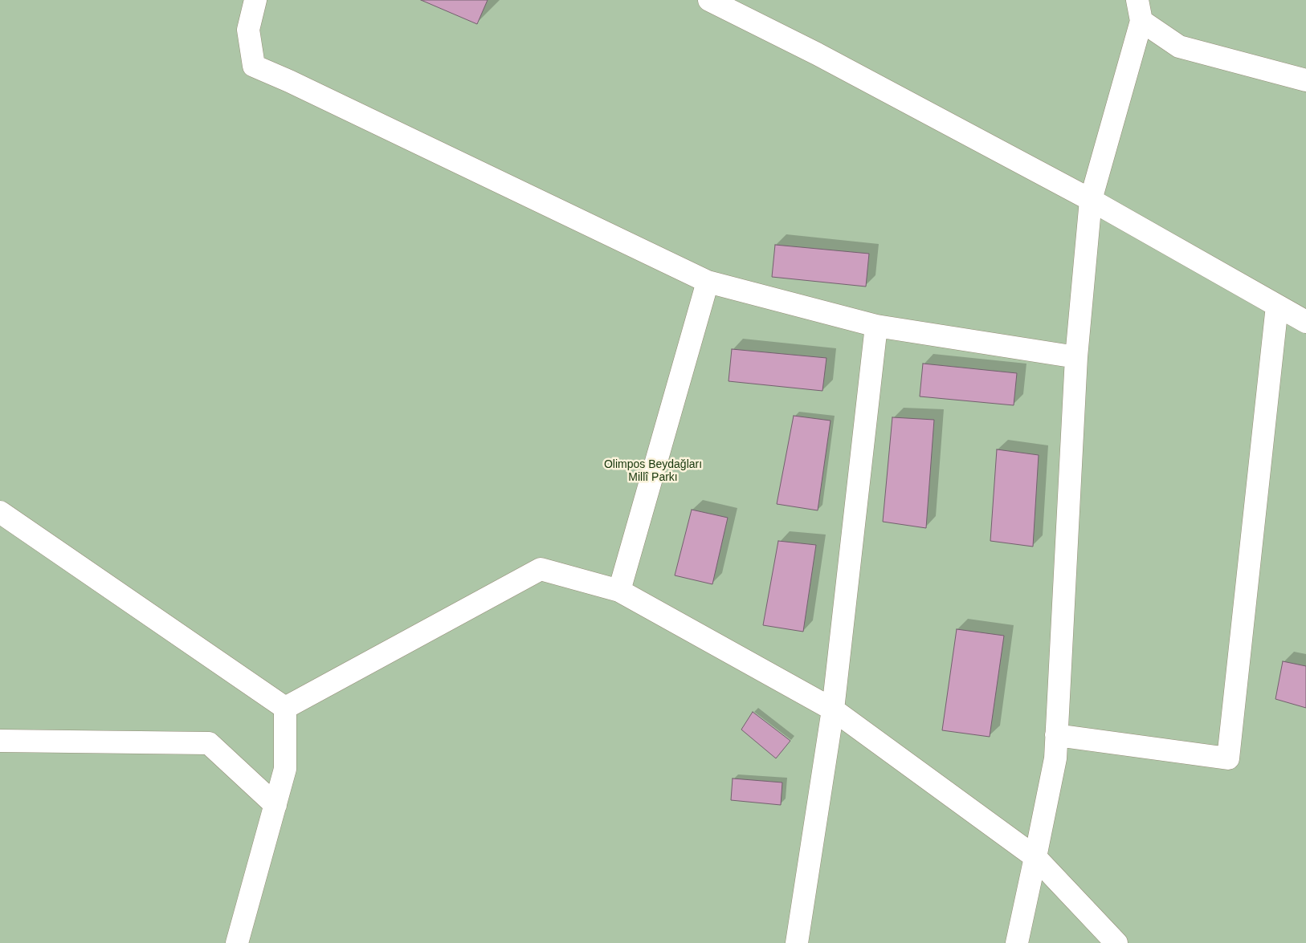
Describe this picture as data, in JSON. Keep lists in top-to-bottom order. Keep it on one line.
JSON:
{"parks":["Olimpos Beydağları Millî Parkı"]}
